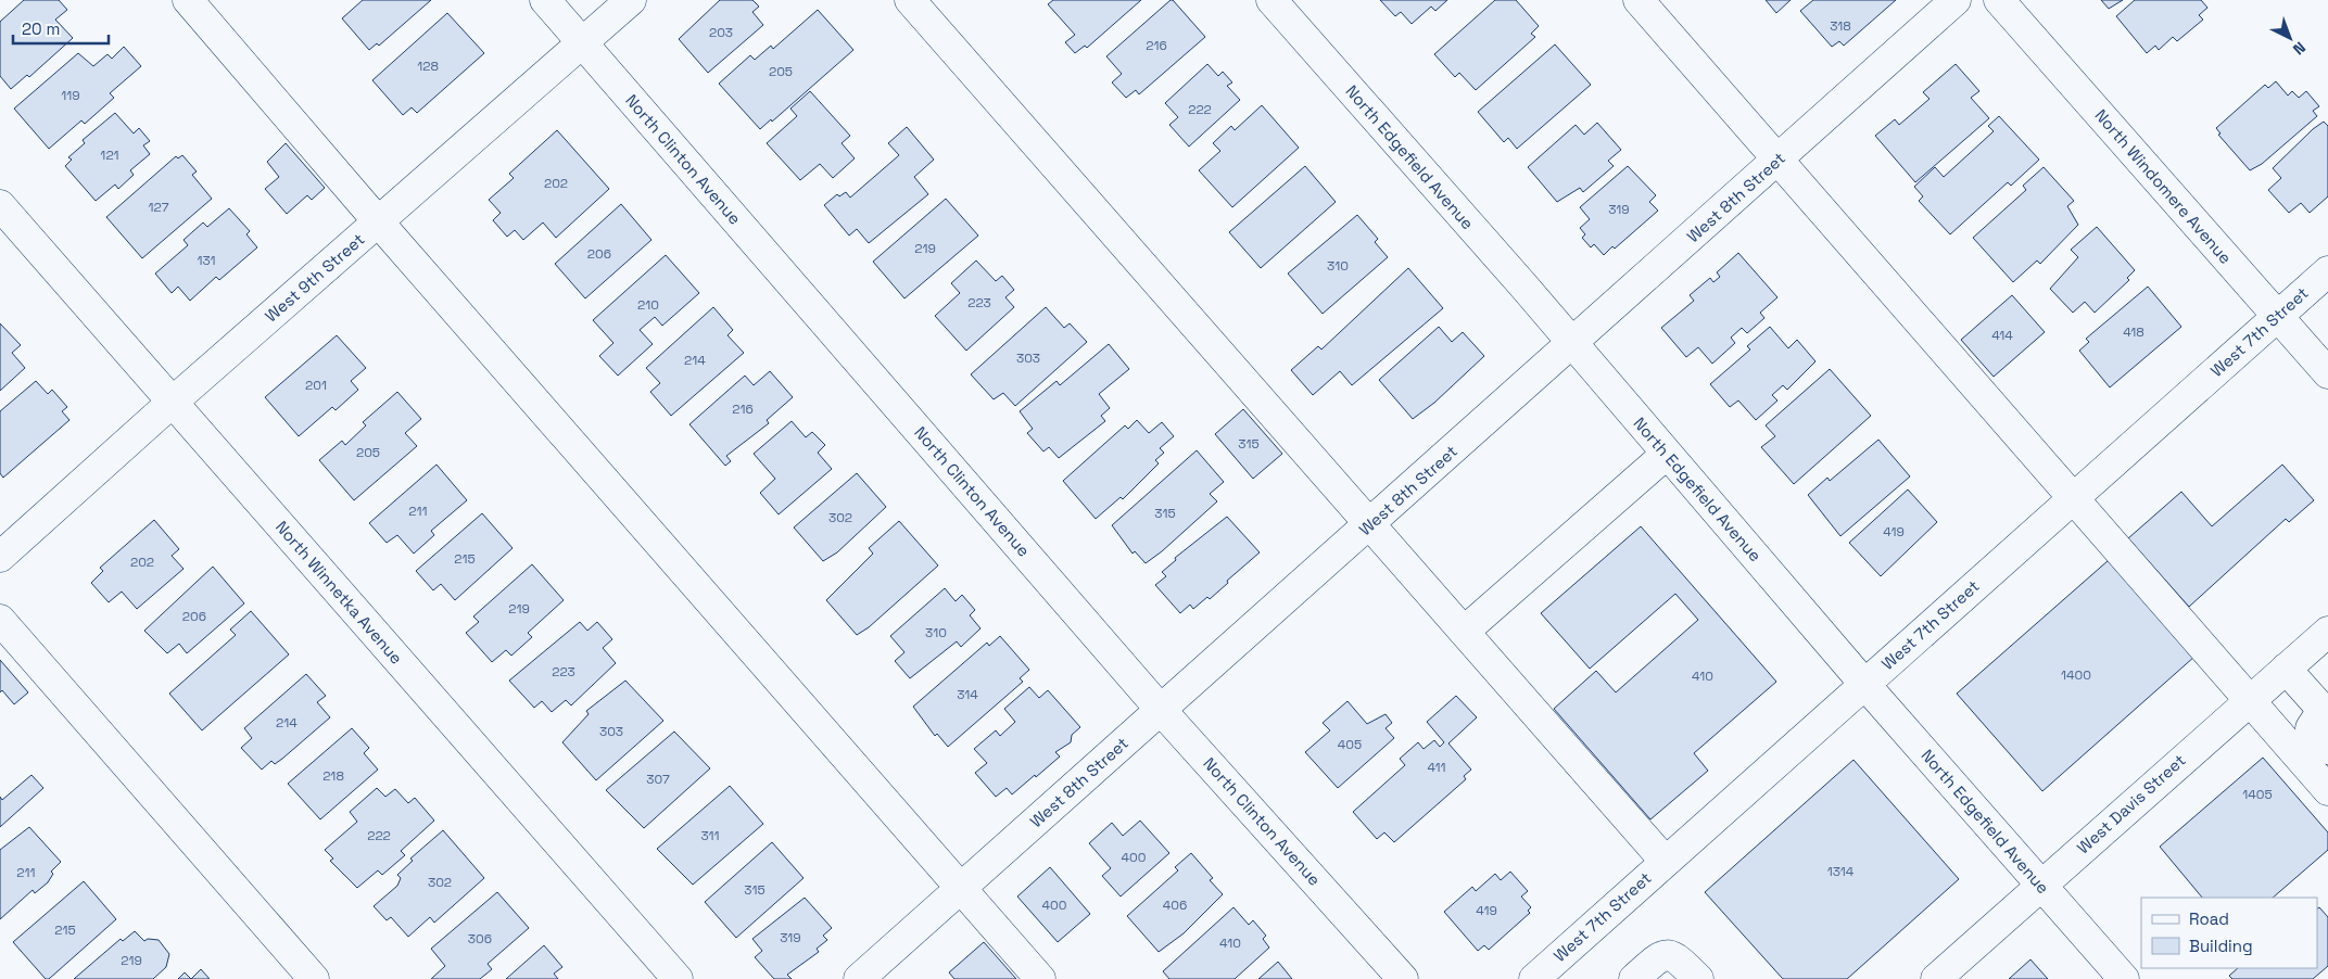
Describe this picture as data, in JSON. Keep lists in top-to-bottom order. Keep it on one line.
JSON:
{"streets":{"street":["North Edgefield Avenue","North Clinton Avenue","North Windomere Avenue","West 8th Street","West 9th Street","West 7th Street","North Winnetka Avenue","West Davis Street"]},"crossings":[["North Edgefield Avenue","West 8th Street"],["North Edgefield Avenue","West 7th Street"],["North Edgefield Avenue","West Davis Street"],["North Clinton Avenue","West 8th Street"],["North Clinton Avenue","West 9th Street"],["North Windomere Avenue","West 7th Street"],["West 9th Street","North Winnetka Avenue"]],"house_numbers":["318","203","216","128","205","119","222","121","202","127","319","219","206","131","310","223","210","418","414","303","214","201","216","315","205","211","315","302","419","215","202","219","206","310","223","1400","410","314","214","303","405","411","218","307","1405","222","311","400","1314","211","302","315","400","406","419","215","319","306","410","219"],"legend":["Road","Building"],"scale_bar":"20 m","north":"bottom right"}
